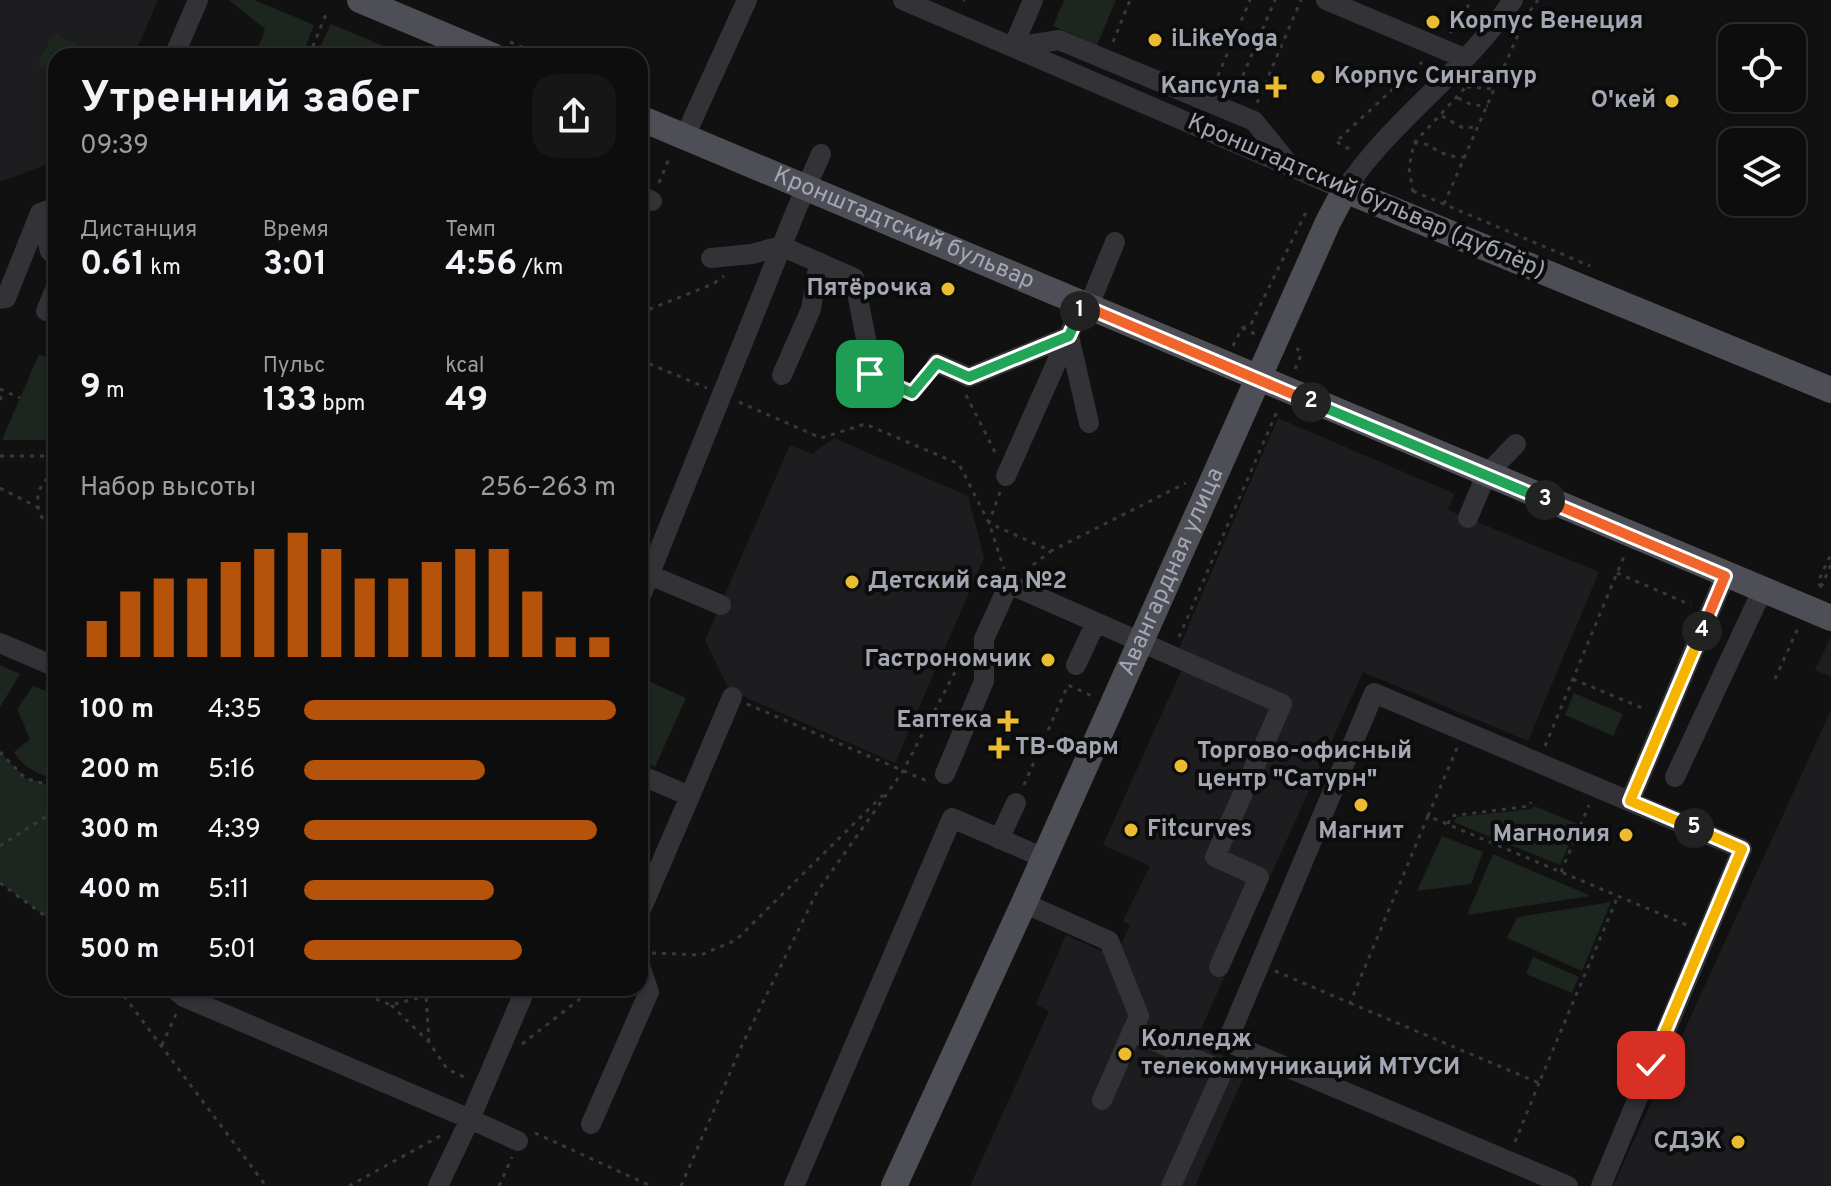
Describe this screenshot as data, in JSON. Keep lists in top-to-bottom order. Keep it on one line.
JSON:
{"streets":{"main road":["Кронштадтский бульвар (дублёр)","Кронштадтский бульвар","Авангардная улица"]},"crossings":[["Кронштадтский бульвар (дублёр)","Авангардная улица"],["Кронштадтский бульвар","Авангардная улица"]],"places":{"other":["Корпус Венеция","iLikeYoga","Корпус Сингапур","О'кей","Пятёрочка","Детский сад №2","Гастрономчик","Торгово-офисный центр \"Сатурн\"","Магнит","Fitcurves","Магнолия","Колледж телекоммуникаций МТУСИ","СДЭК"],"health":["Капсула","Еаптека","ТВ-Фарм"]},"page":{"heading":["Утренний забег","09:39"],"stats":[["Дистанция","0.61 km"],["Время","3:01"],["Темп","4:56 /km"],["9 m"],["Пульс","133 bpm"],["kcal","49"]],"pins":["1","2","3","4","5"],"chart":["Набор высоты","256–263 m"],"list":[{"name":"100 m","note":"4:35"},{"name":"200 m","note":"5:16"},{"name":"300 m","note":"4:39"},{"name":"400 m","note":"5:11"},{"name":"500 m","note":"5:01"}]}}
